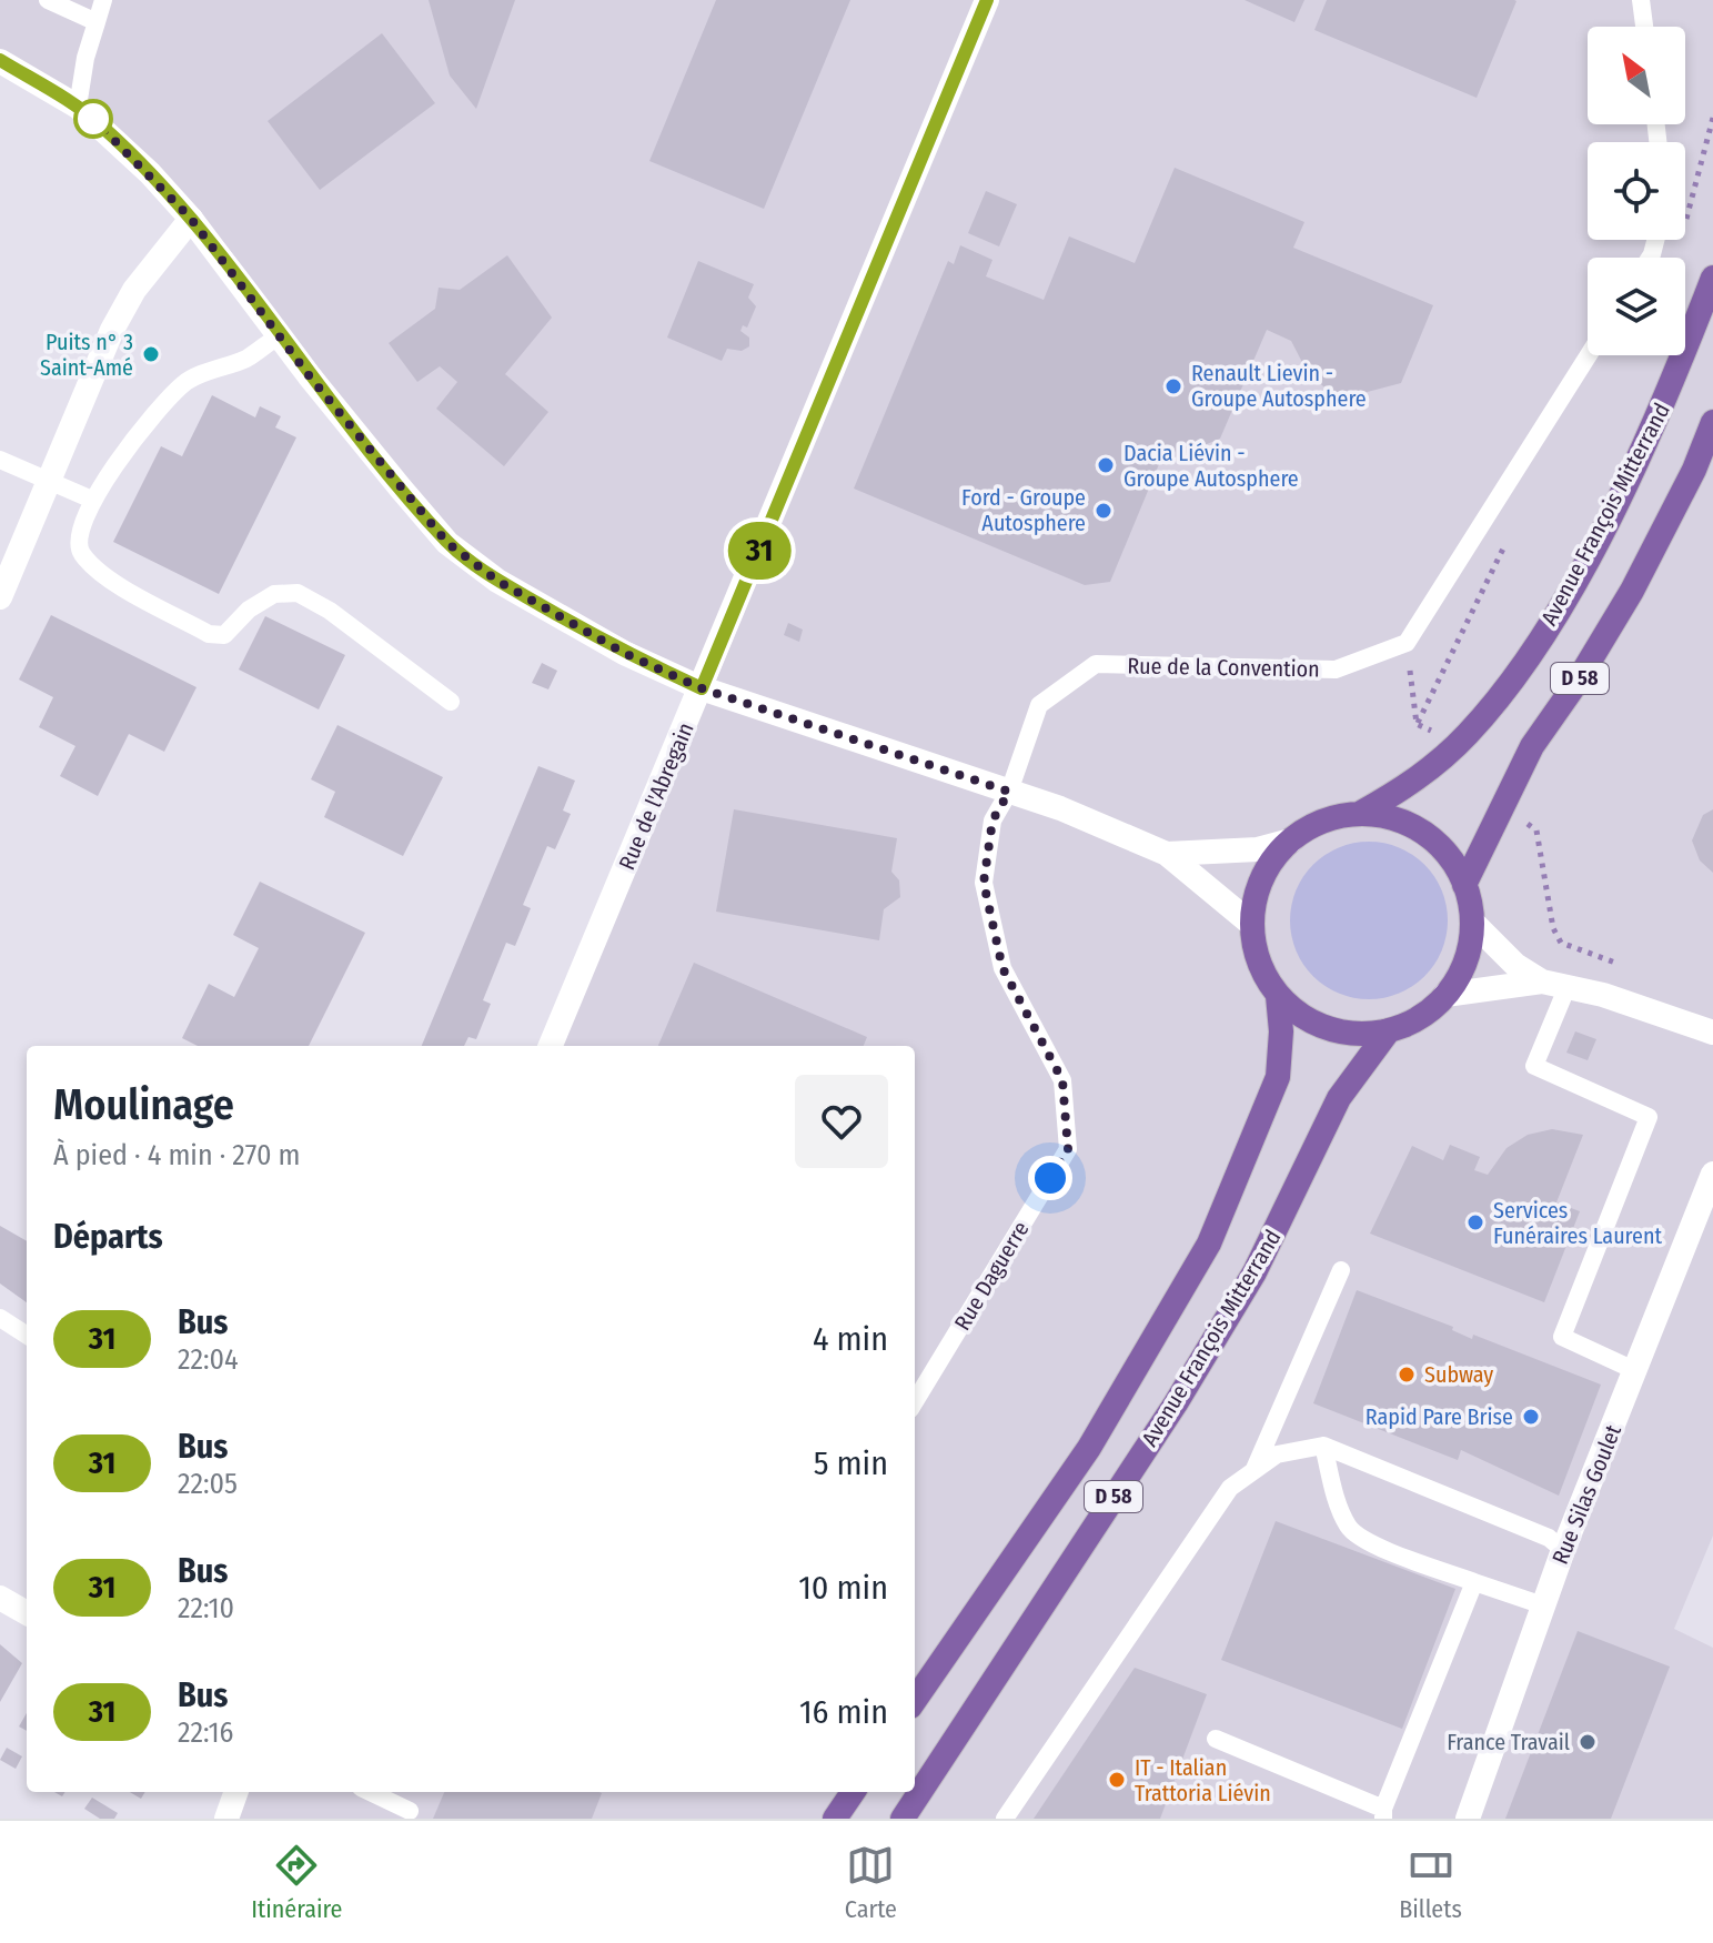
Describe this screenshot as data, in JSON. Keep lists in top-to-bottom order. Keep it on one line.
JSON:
{"streets":{"main road":["Avenue François Mitterrand","D 58"],"street":["Rue de l'Abregain","Rue Silas Goulet"],"lane":["Rue de la Convention","Rue Daguerre"]},"crossings":[["Avenue François Mitterrand","D 58"],["Rue de la Convention","Rue Daguerre"]],"places":["Puits n° 3 Saint-Amé","Renault Lievin - Groupe Autosphere","Dacia Liévin - Groupe Autosphere","Ford - Groupe Autosphere","Services Funéraires Laurent","Subway","Rapid Pare Brise","France Travail","IT - Italian Trattoria Liévin"],"lines":["bus line 31"],"north":"top left","page":{"on_map":"31","heading":[["Moulinage","À pied · 4 min · 270 m"],"Départs"],"list":[{"mark":"31","name":"Bus","note":"22:04","value":"4 min"},{"mark":"31","name":"Bus","note":"22:05","value":"5 min"},{"mark":"31","name":"Bus","note":"22:10","value":"10 min"},{"mark":"31","name":"Bus","note":"22:16","value":"16 min"}],"tabs":["Itinéraire","Carte","Billets"]}}
